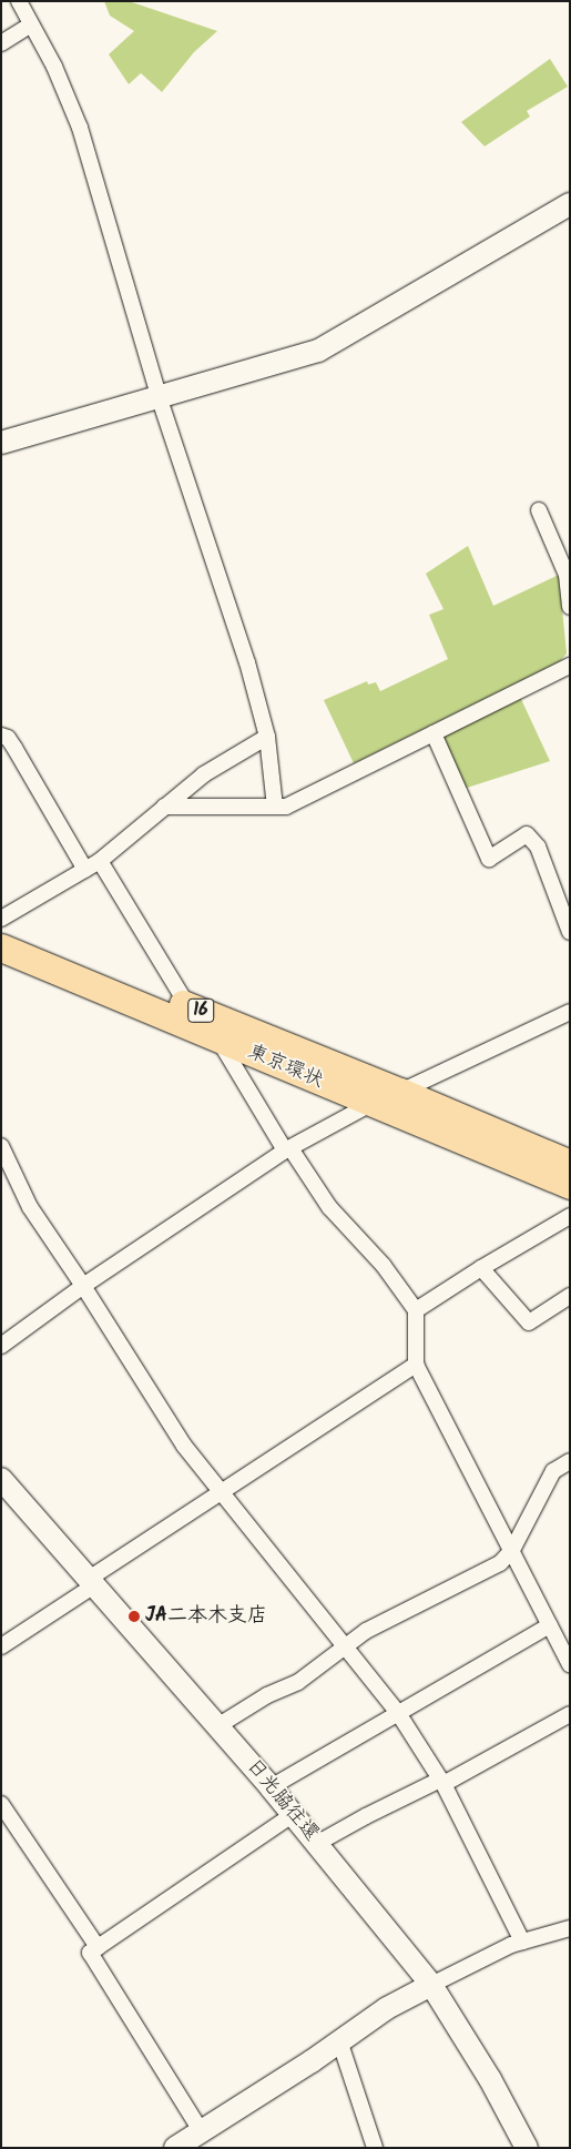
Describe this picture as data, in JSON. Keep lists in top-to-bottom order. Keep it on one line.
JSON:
{"streets":{"highway":["16","東京環状"],"street":["日光脇往還"]},"places":["JA二本木支店"]}
